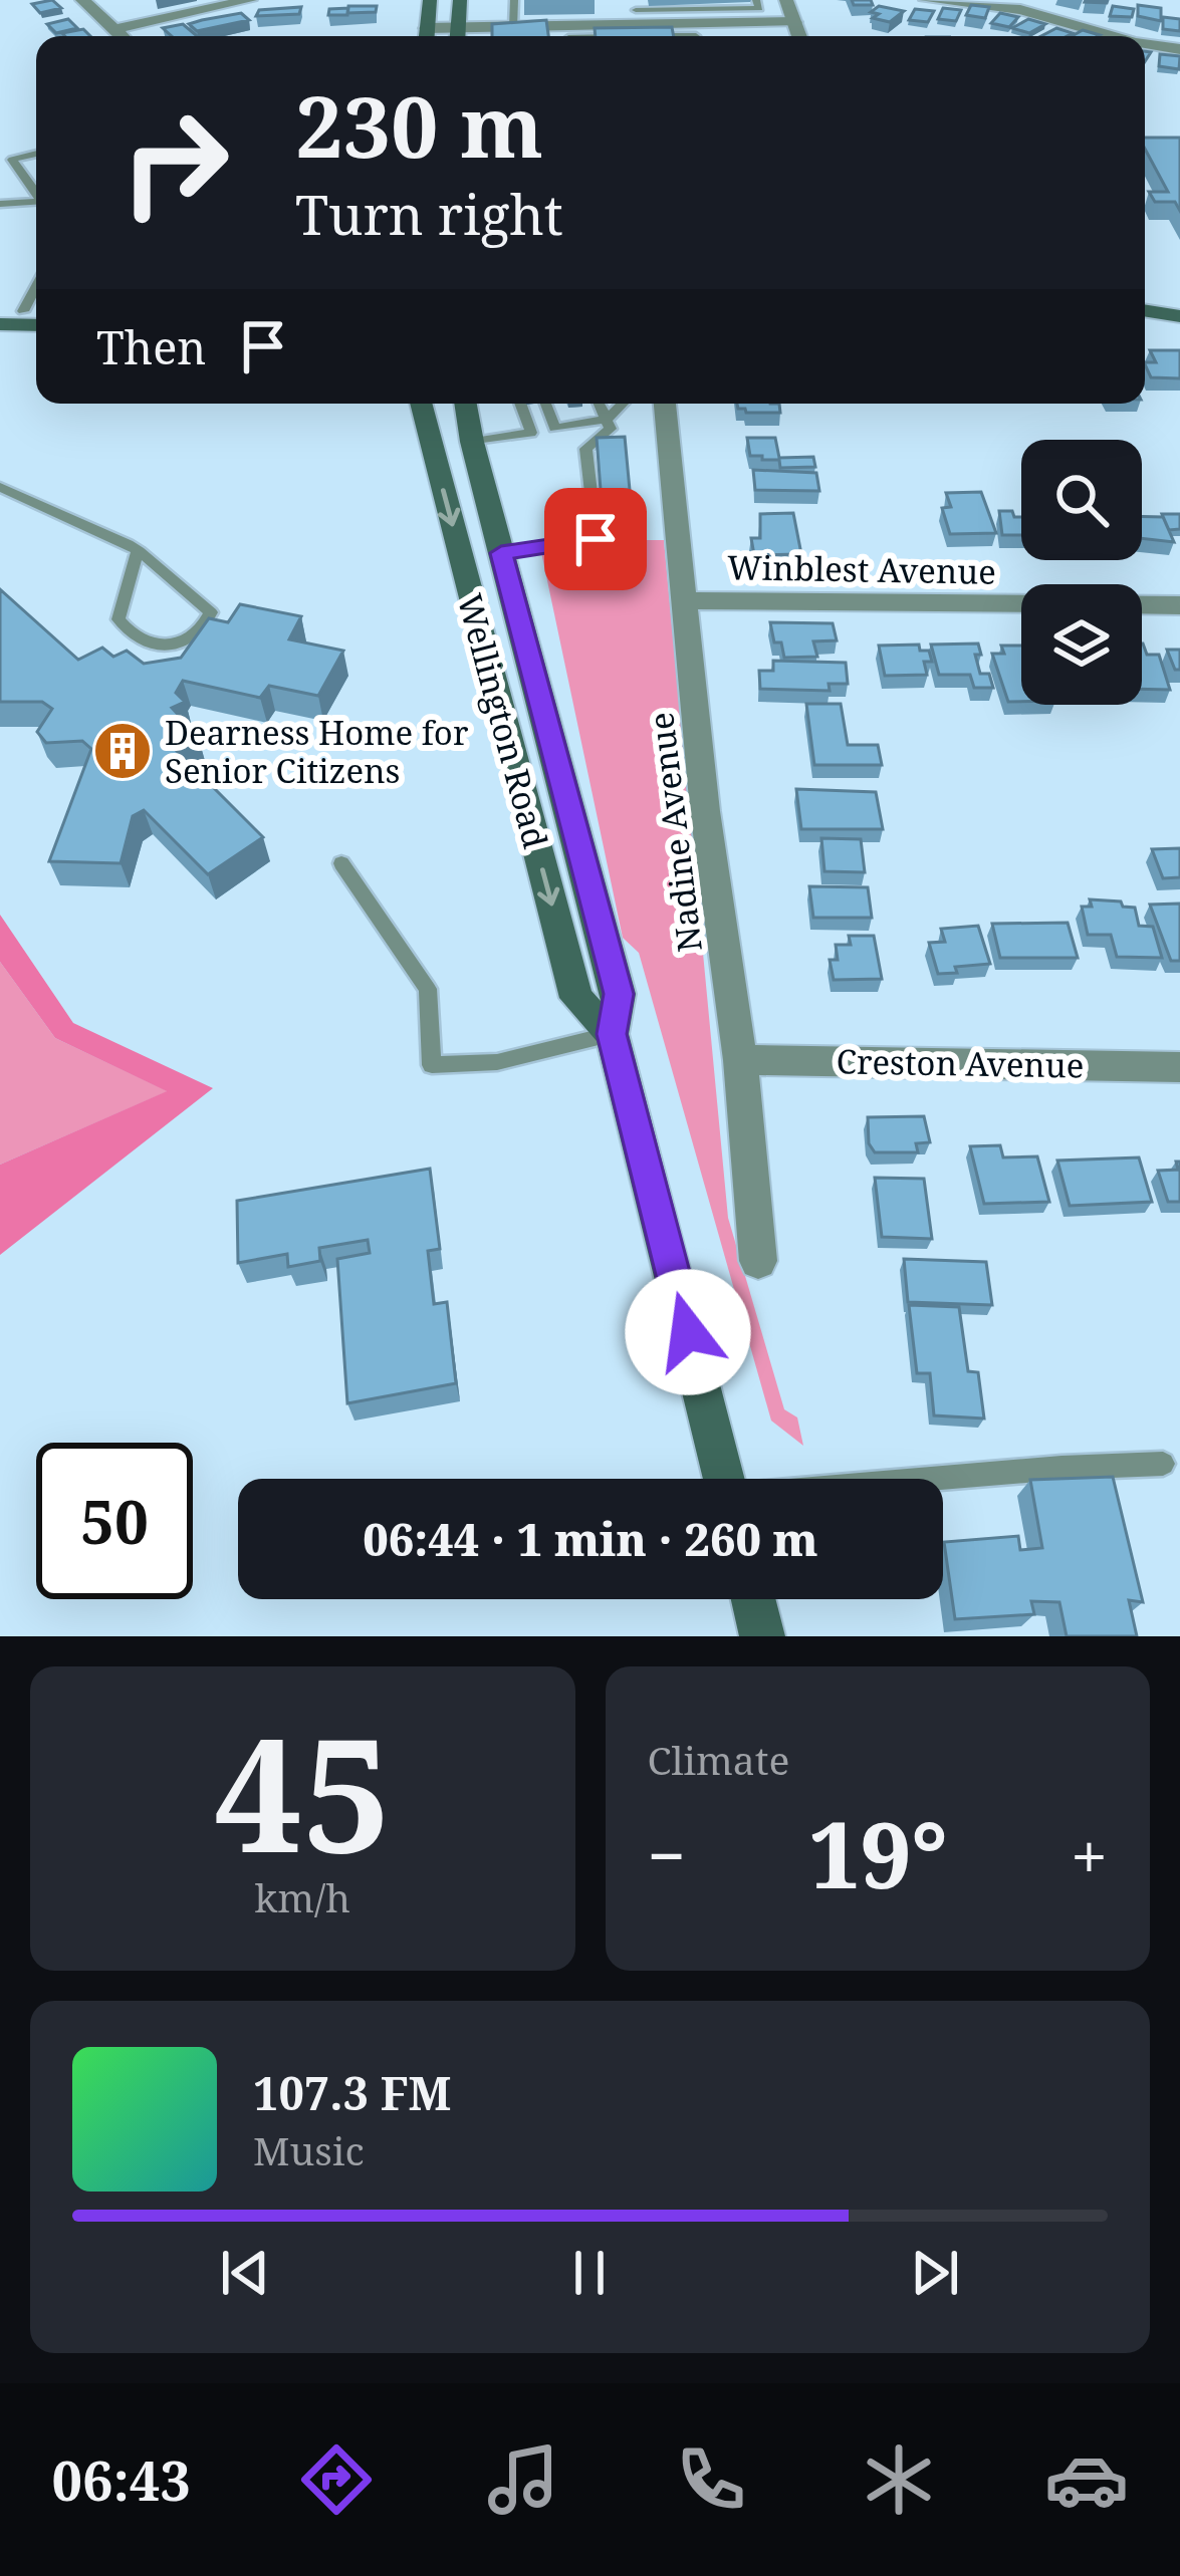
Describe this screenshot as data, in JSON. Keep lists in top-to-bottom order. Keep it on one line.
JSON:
{"streets":{"main road":["Wellington Road"],"street":["Winblest Avenue","Nadine Avenue","Creston Avenue"]},"crossings":[["Winblest Avenue","Nadine Avenue"],["Nadine Avenue","Creston Avenue"]],"places":{"building":["Dearness Home for Senior Citizens"]},"page":{"turn":["230 m","Turn right"],"then":"Then","limit":"50","trip":"06:44 · 1 min · 260 m","tile":[["45","km/h"],"Climate"],"heat":["−","19°","+"],"song":["107.3 FM","Music"],"tabs":"06:43"}}
